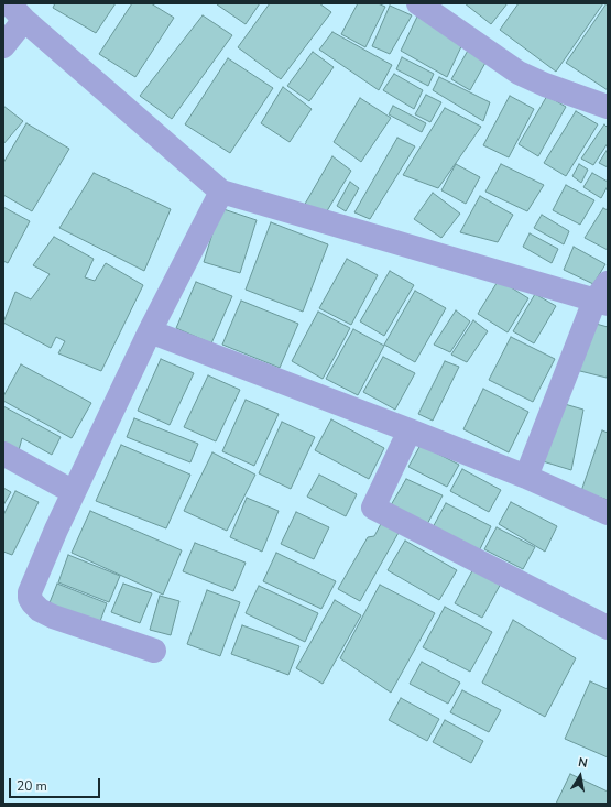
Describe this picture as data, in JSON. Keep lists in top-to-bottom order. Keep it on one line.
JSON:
{"scale_bar":"20 m","north":"top"}
